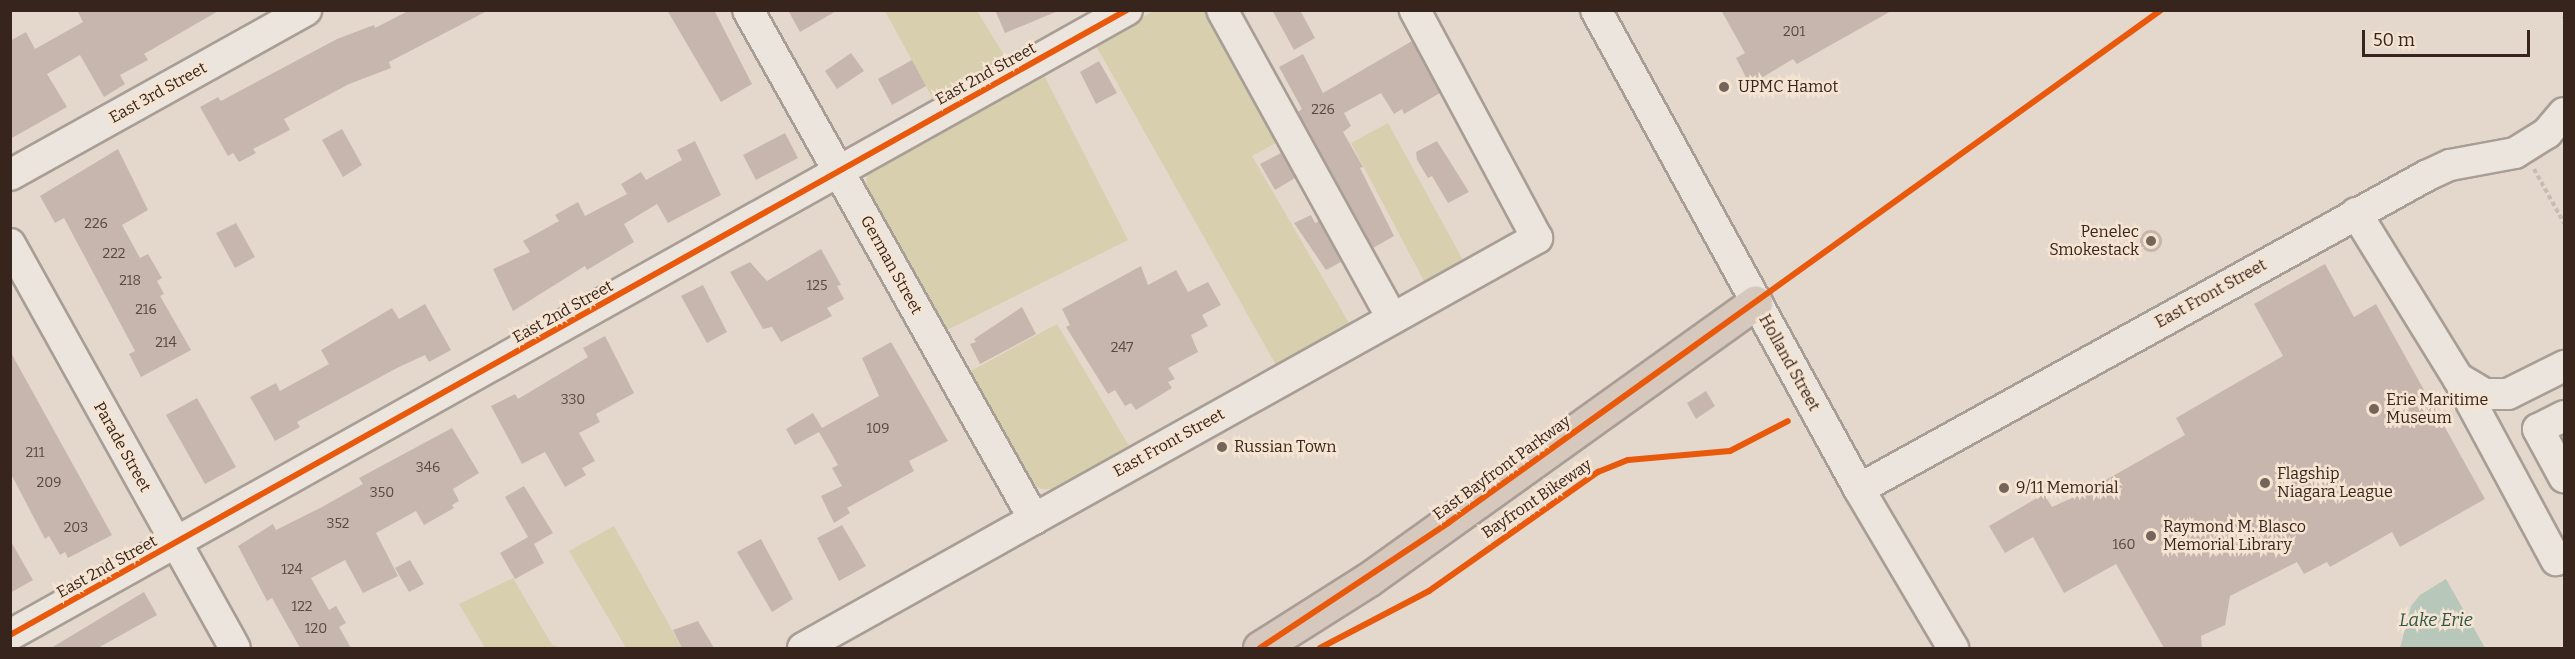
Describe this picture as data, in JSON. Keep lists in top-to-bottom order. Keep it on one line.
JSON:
{"streets":{"highway":["East Bayfront Parkway"],"street":["East 2nd Street","East 3rd Street","German Street","East Front Street","Holland Street","Parade Street"],"cycle path":["Bayfront Bikeway"]},"crossings":[["East 2nd Street","German Street"],["East 2nd Street","Parade Street"],["German Street","East Front Street"],["East Front Street","Holland Street"],["Holland Street","East Bayfront Parkway"]],"water":["Lake Erie"],"places":["UPMC Hamot","Penelec Smokestack","Erie Maritime Museum","Russian Town","Flagship Niagara League","9/11 Memorial","Raymond M. Blasco Memorial Library"],"house_numbers":["201","226","226","222","218","125","216","214","247","330","109","211","346","209","350","352","203","160","124","122","120"],"scale_bar":"50 m"}
